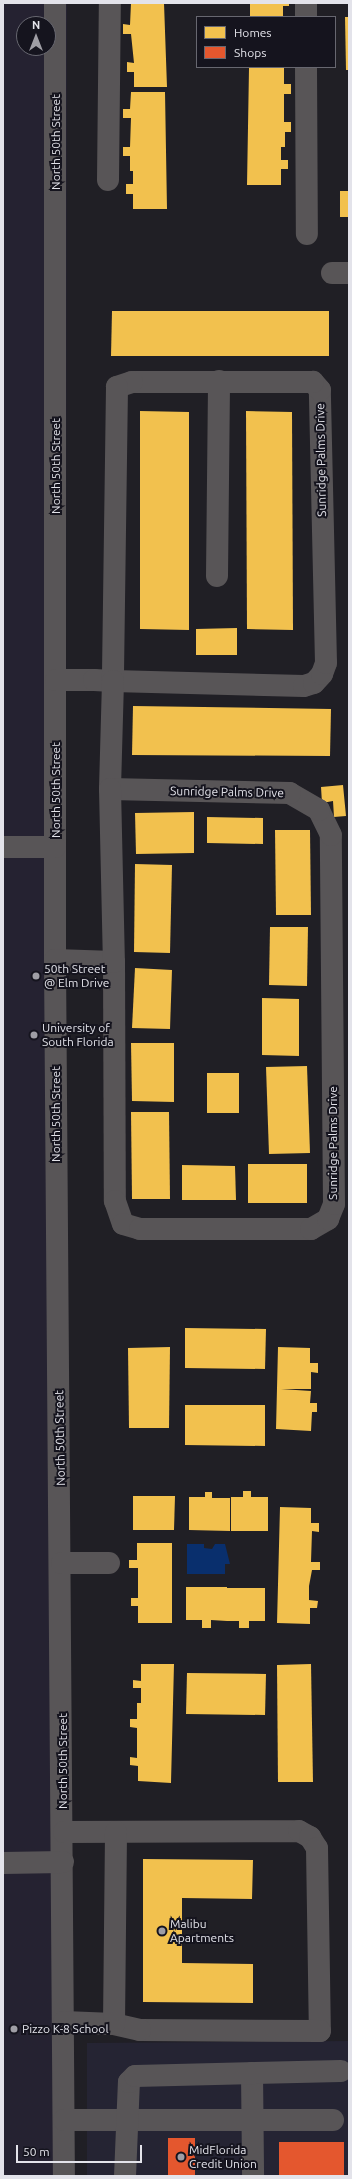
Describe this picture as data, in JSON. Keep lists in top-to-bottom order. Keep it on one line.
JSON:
{"streets":{"street":["North 50th Street","Sunridge Palms Drive"]},"places":["50th Street @ Elm Drive","University of South Florida","Malibu Apartments","Pizzo K-8 School","MidFlorida Credit Union"],"legend":["Homes","Shops"],"scale_bar":"50 m","north":"top"}
